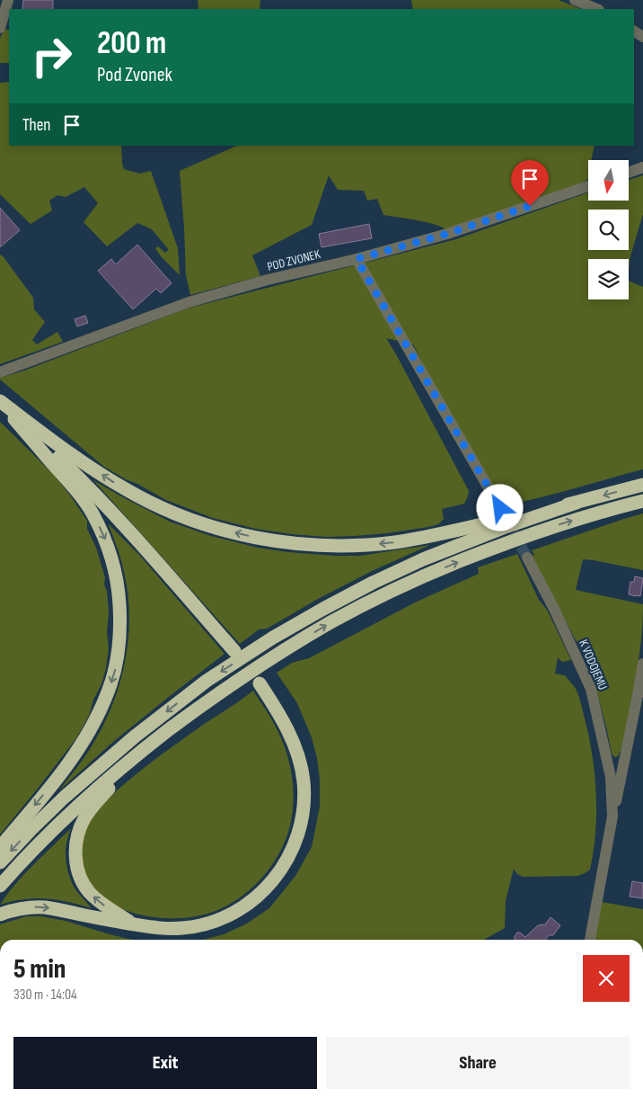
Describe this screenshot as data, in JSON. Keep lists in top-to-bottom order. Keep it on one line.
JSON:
{"streets":{"street":["POD ZVONEK","K VODOJEMU"]},"north":"bottom","page":{"turn":["200 m","Pod Zvonek"],"then":"Then","heading":["5 min","330 m · 14:04"],"buttons":["Exit","Share"]}}
